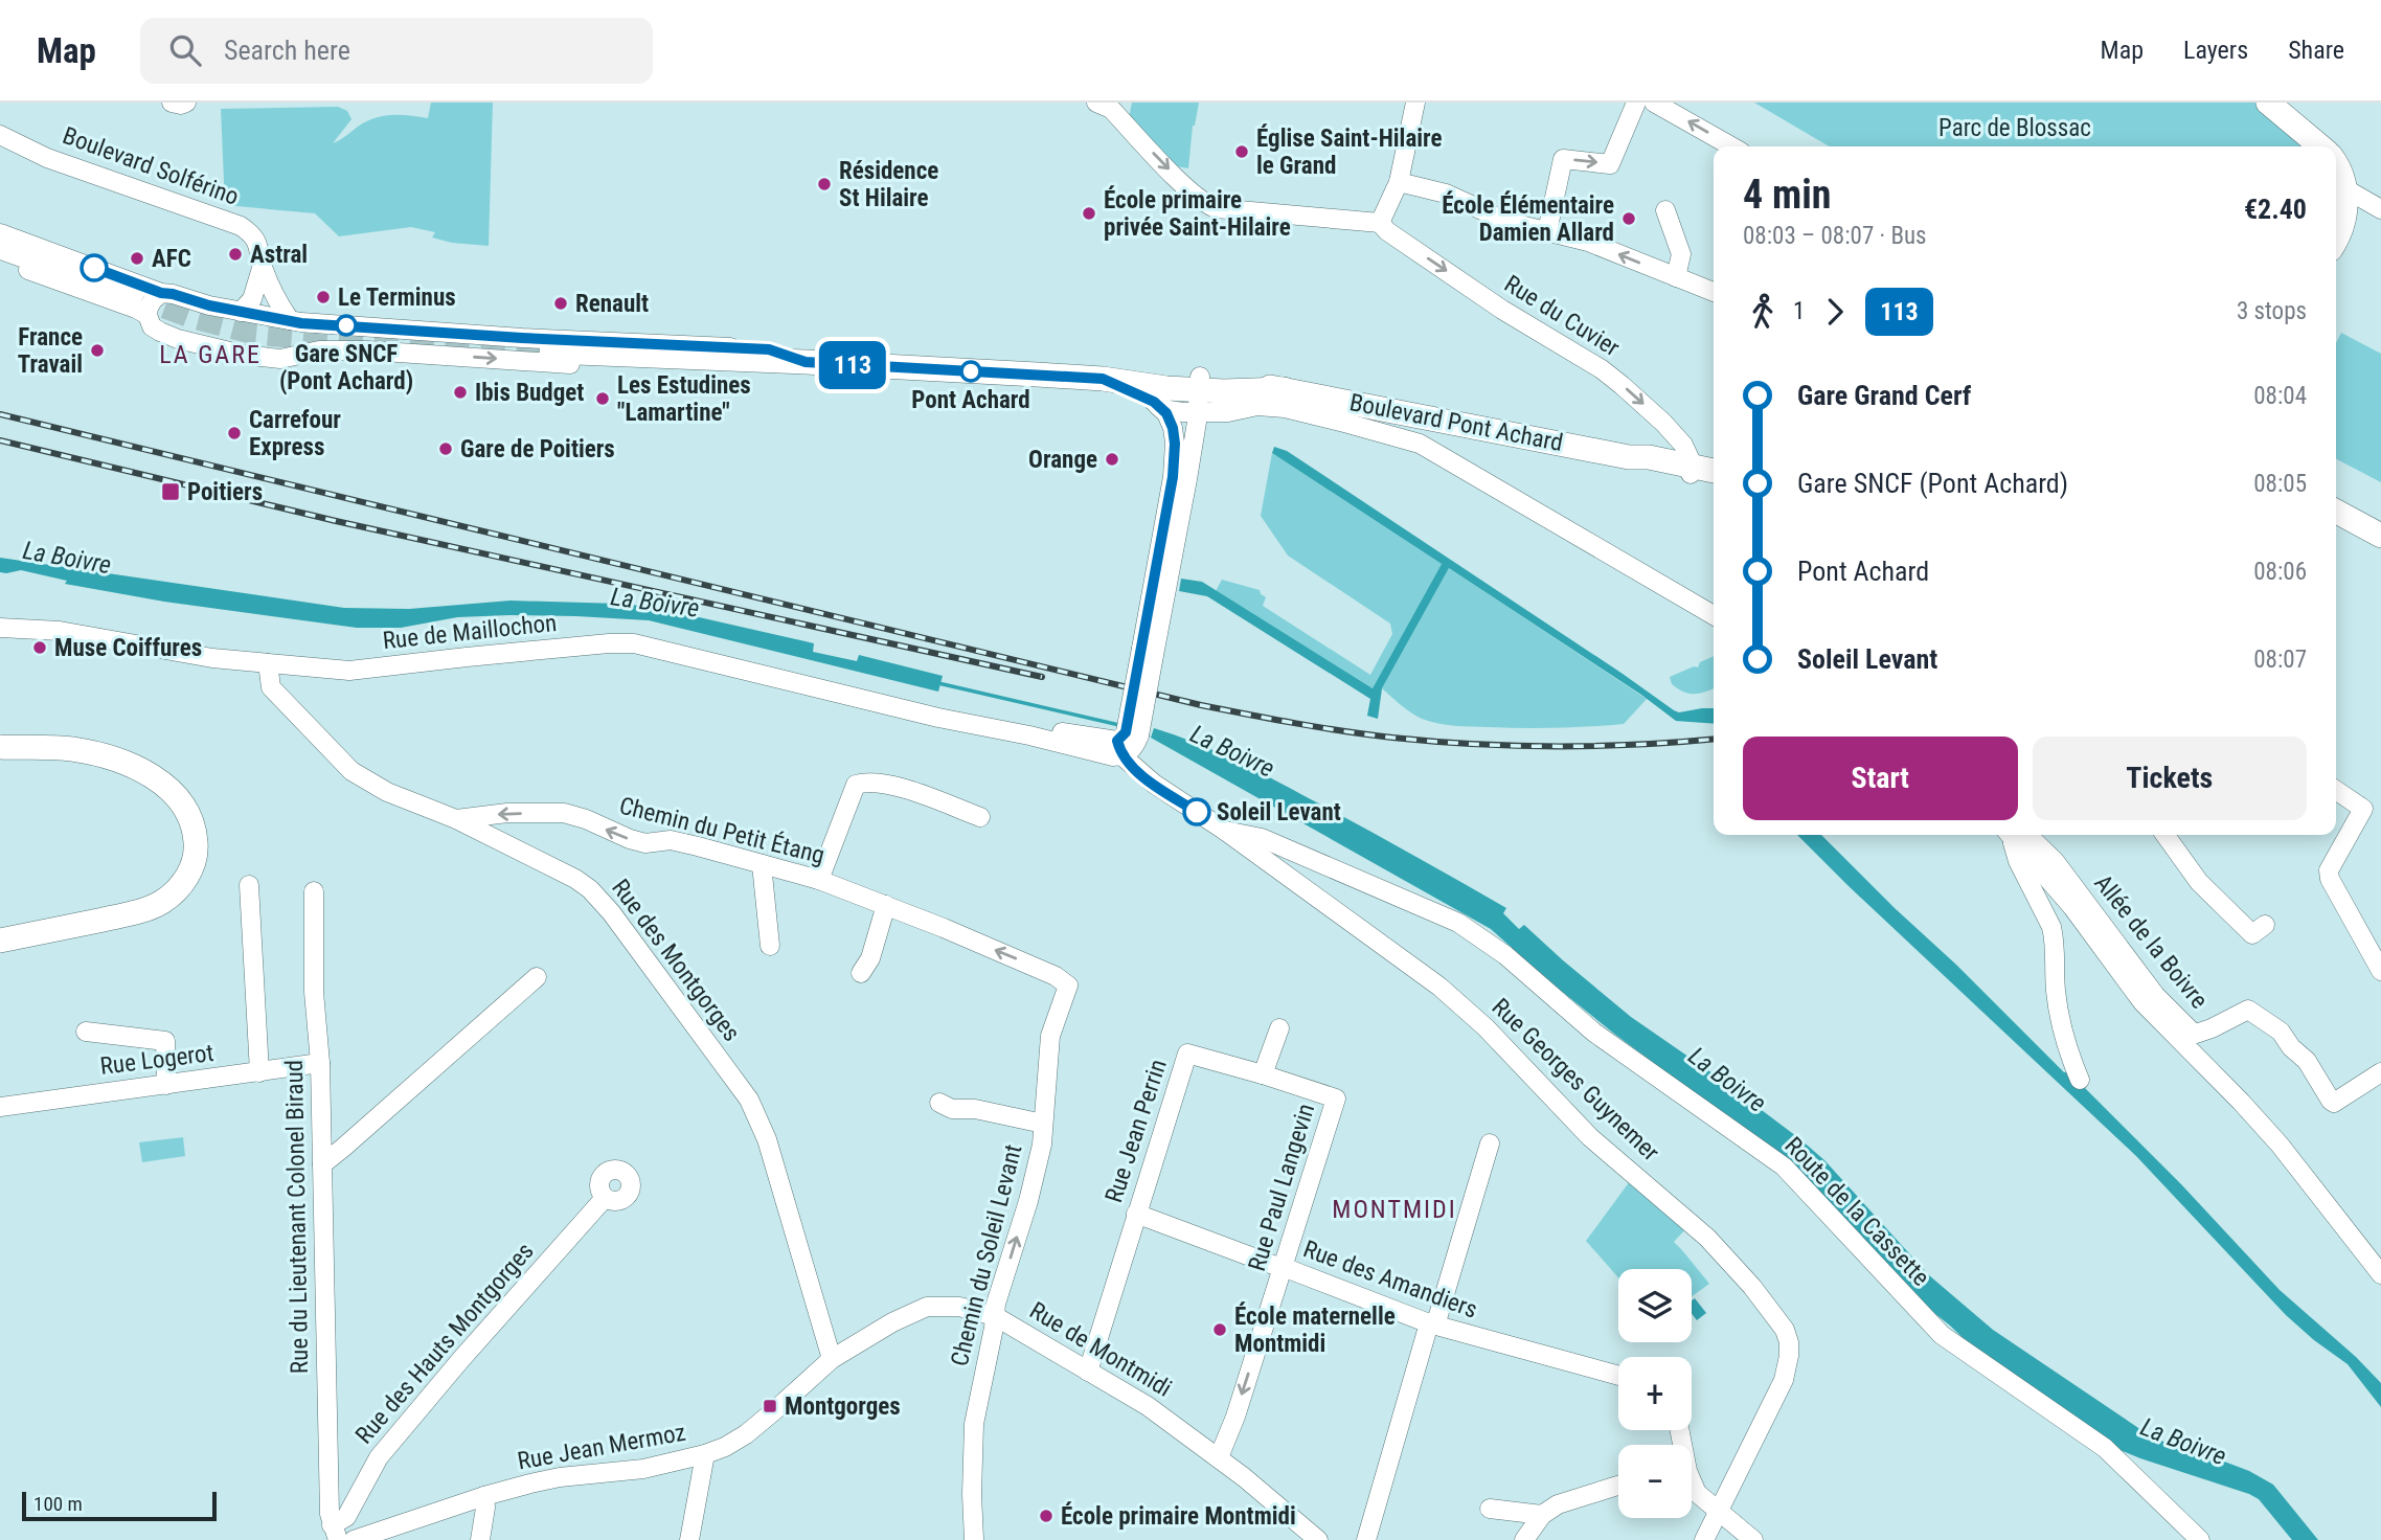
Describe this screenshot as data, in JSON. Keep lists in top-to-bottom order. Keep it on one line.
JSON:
{"streets":{"main road":["Boulevard Pont Achard"],"street":["Boulevard Solférino","Rue du Cuvier","Rue de Maillochon","Chemin du Petit Étang","Allée de la Boivre","Rue des Montgorges","Rue Logerot","Rue Georges Guynemer","Rue Jean Perrin","Rue Paul Langevin","Route de la Cassette","Rue du Lieutenant Colonel Biraud","Chemin du Soleil Levant","Rue des Amandiers","Rue des Hauts Montgorges","Rue de Montmidi","Rue Jean Mermoz"]},"crossings":[["Boulevard Solférino","Boulevard Pont Achard"],["Rue du Cuvier","Boulevard Pont Achard"],["Rue de Maillochon","Rue des Montgorges"],["Rue de Maillochon","Rue Georges Guynemer"],["Chemin du Petit Étang","Rue des Montgorges"],["Chemin du Petit Étang","Chemin du Soleil Levant"],["Rue des Montgorges","Rue de Montmidi"],["Rue des Montgorges","Rue Jean Mermoz"],["Rue Logerot","Rue du Lieutenant Colonel Biraud"],["Rue Georges Guynemer","Route de la Cassette"],["Rue Jean Perrin","Rue Paul Langevin"],["Rue Jean Perrin","Rue des Amandiers"],["Rue Jean Perrin","Rue de Montmidi"],["Rue Paul Langevin","Rue des Amandiers"],["Rue Paul Langevin","Rue de Montmidi"],["Rue du Lieutenant Colonel Biraud","Rue des Hauts Montgorges"],["Chemin du Soleil Levant","Rue de Montmidi"],["Rue de Montmidi","Rue Jean Mermoz"]],"one_way":["Chemin du Petit Étang","Chemin du Soleil Levant"],"districts":["LA GARE","MONTMIDI"],"water":["La Boivre"],"parks":["Parc de Blossac"],"places":{"other":["Église Saint-Hilaire le Grand","Résidence St Hilaire","École primaire privée Saint-Hilaire","École Élémentaire Damien Allard","Astral","AFC","Le Terminus","Renault","Gare SNCF (Pont Achard)","France Travail","Pont Achard","Ibis Budget","Les Estudines \"Lamartine\"","Carrefour Express","Gare de Poitiers","Orange","Muse Coiffures","Soleil Levant","École maternelle Montmidi","École primaire Montmidi"],"transit":["Poitiers","Montgorges"]},"lines":["bus line 113"],"scale_bar":"100 m","page":{"header":"Map","search":"Search here","nav":["Map","Layers","Share"],"on_map":"113","heading":["4 min","08:03 – 08:07 · Bus","€2.40"],"legs":["1","113","3 stops"],"list":[{"name":"Gare Grand Cerf","value":"08:04"},{"name":"Gare SNCF (Pont Achard)","value":"08:05"},{"name":"Pont Achard","value":"08:06"},{"name":"Soleil Levant","value":"08:07"}],"buttons":["Start","Tickets"],"map_buttons":["+","−"],"scale":"100 m"}}
